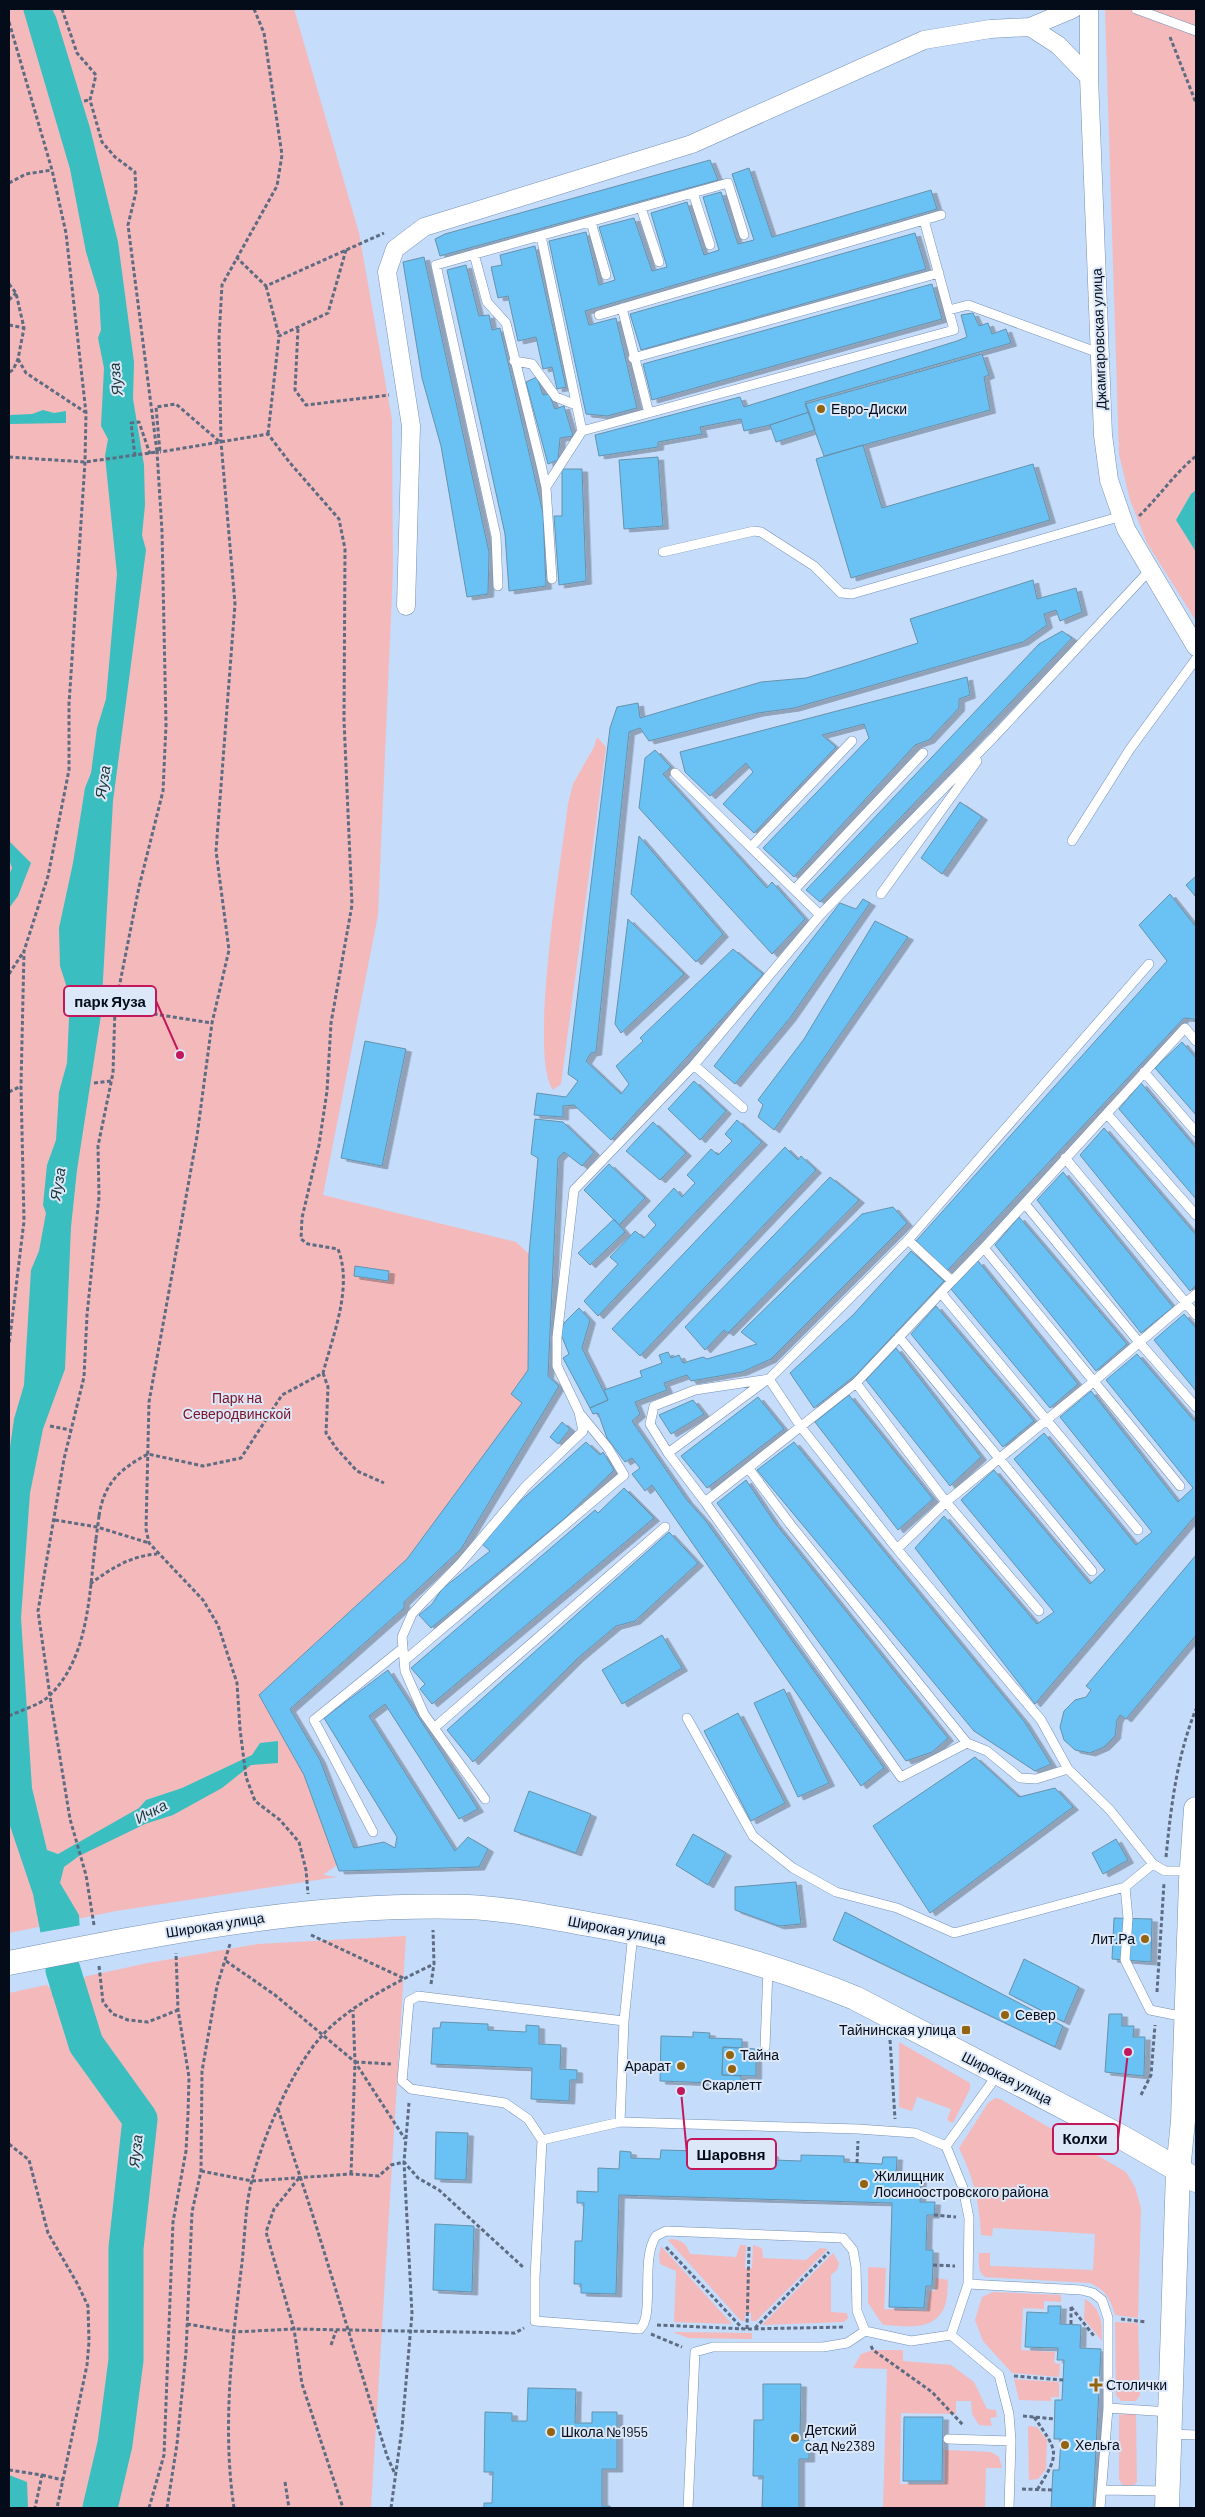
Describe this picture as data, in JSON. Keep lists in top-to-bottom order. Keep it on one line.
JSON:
{"streets":{"main road":["Широкая улица"],"street":["Джамгаровская улица"]},"water":["Яуза","Ичка"],"parks":["Парк на Северодвинской"],"places":{"other":["Евро-Диски","парк Яуза","Лит.Ра","Север","Колхи","Тайна","Арарат","Скарлетт","Шаровня","Жилищник Лосиноостровского района","Школа №1955","Детский сад №2389","Хельга"],"transit":["Тайнинская улица"],"health":["Столички"]}}
